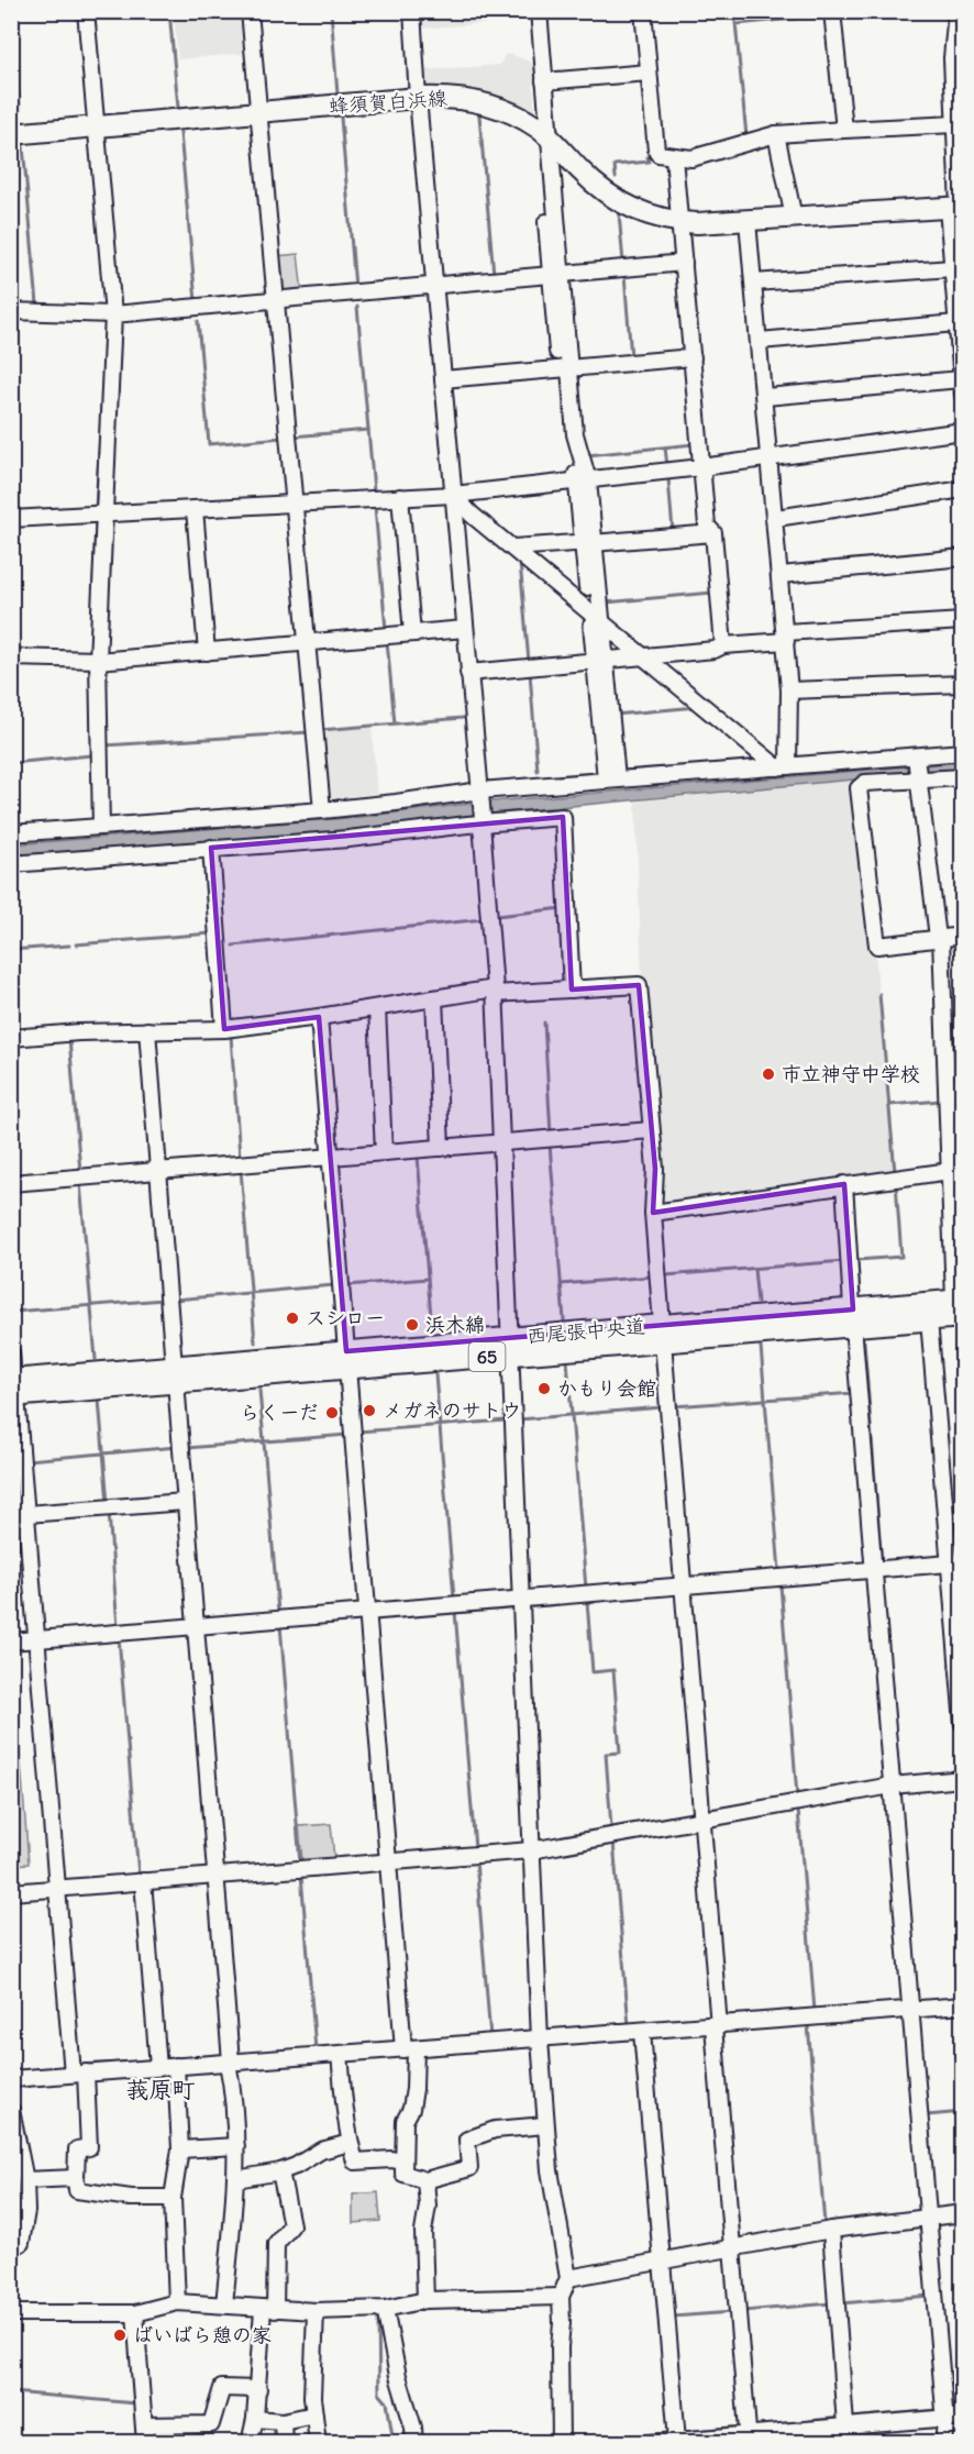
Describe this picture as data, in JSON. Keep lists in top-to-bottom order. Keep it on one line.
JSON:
{"streets":{"main road":["蜂須賀白浜線","西尾張中央道","65"]},"districts":["莪原町"],"places":["市立神守中学校","スシロー","浜木綿","かもり会館","メガネのサトウ","らくーだ","ばいばら憩の家"]}
